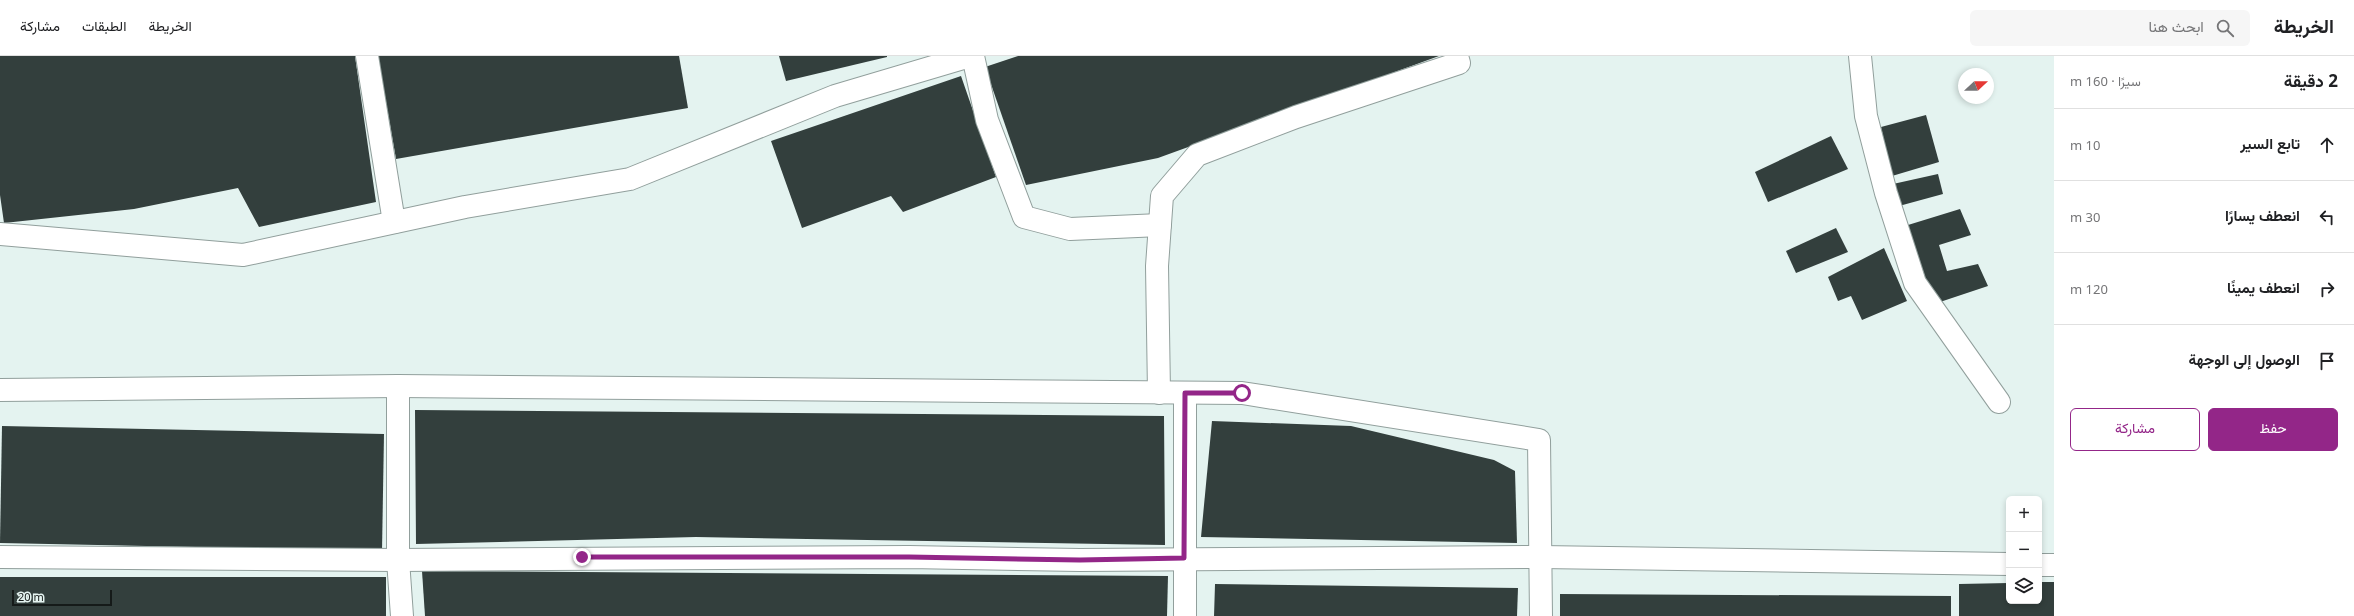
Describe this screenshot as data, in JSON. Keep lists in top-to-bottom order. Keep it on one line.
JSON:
{"scale_bar":"20 m","north":"right","page":{"header":"الخريطة","search":"ابحث هنا","nav":["الخريطة","الطبقات","مشاركة"],"heading":["2 دقيقة","سيرًا · 160 m"],"list":[["تابع السير","10 m"],["انعطف يسارًا","30 m"],["انعطف يمينًا","120 m"],"الوصول إلى الوجهة"],"buttons":["حفظ","مشاركة"],"map_buttons":["+","−"],"scale":"20 m"}}
